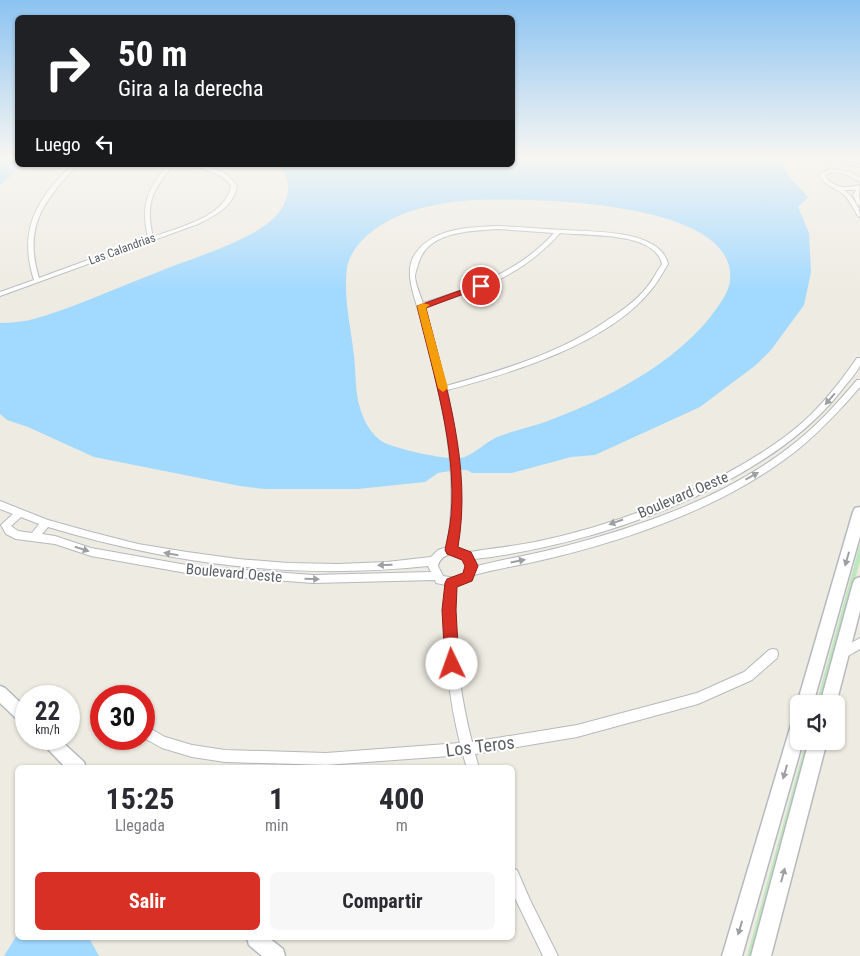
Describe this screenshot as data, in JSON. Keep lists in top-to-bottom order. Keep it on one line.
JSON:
{"streets":{"street":["Las Calandrias","Boulevard Oeste","Los Teros"]},"page":{"turn":["50 m","Gira a la derecha"],"then":"Luego","speed":"22 km/h","limit":"30","eta":["15:25","Llegada","1","min","400","m"],"buttons":["Salir","Compartir"]}}
